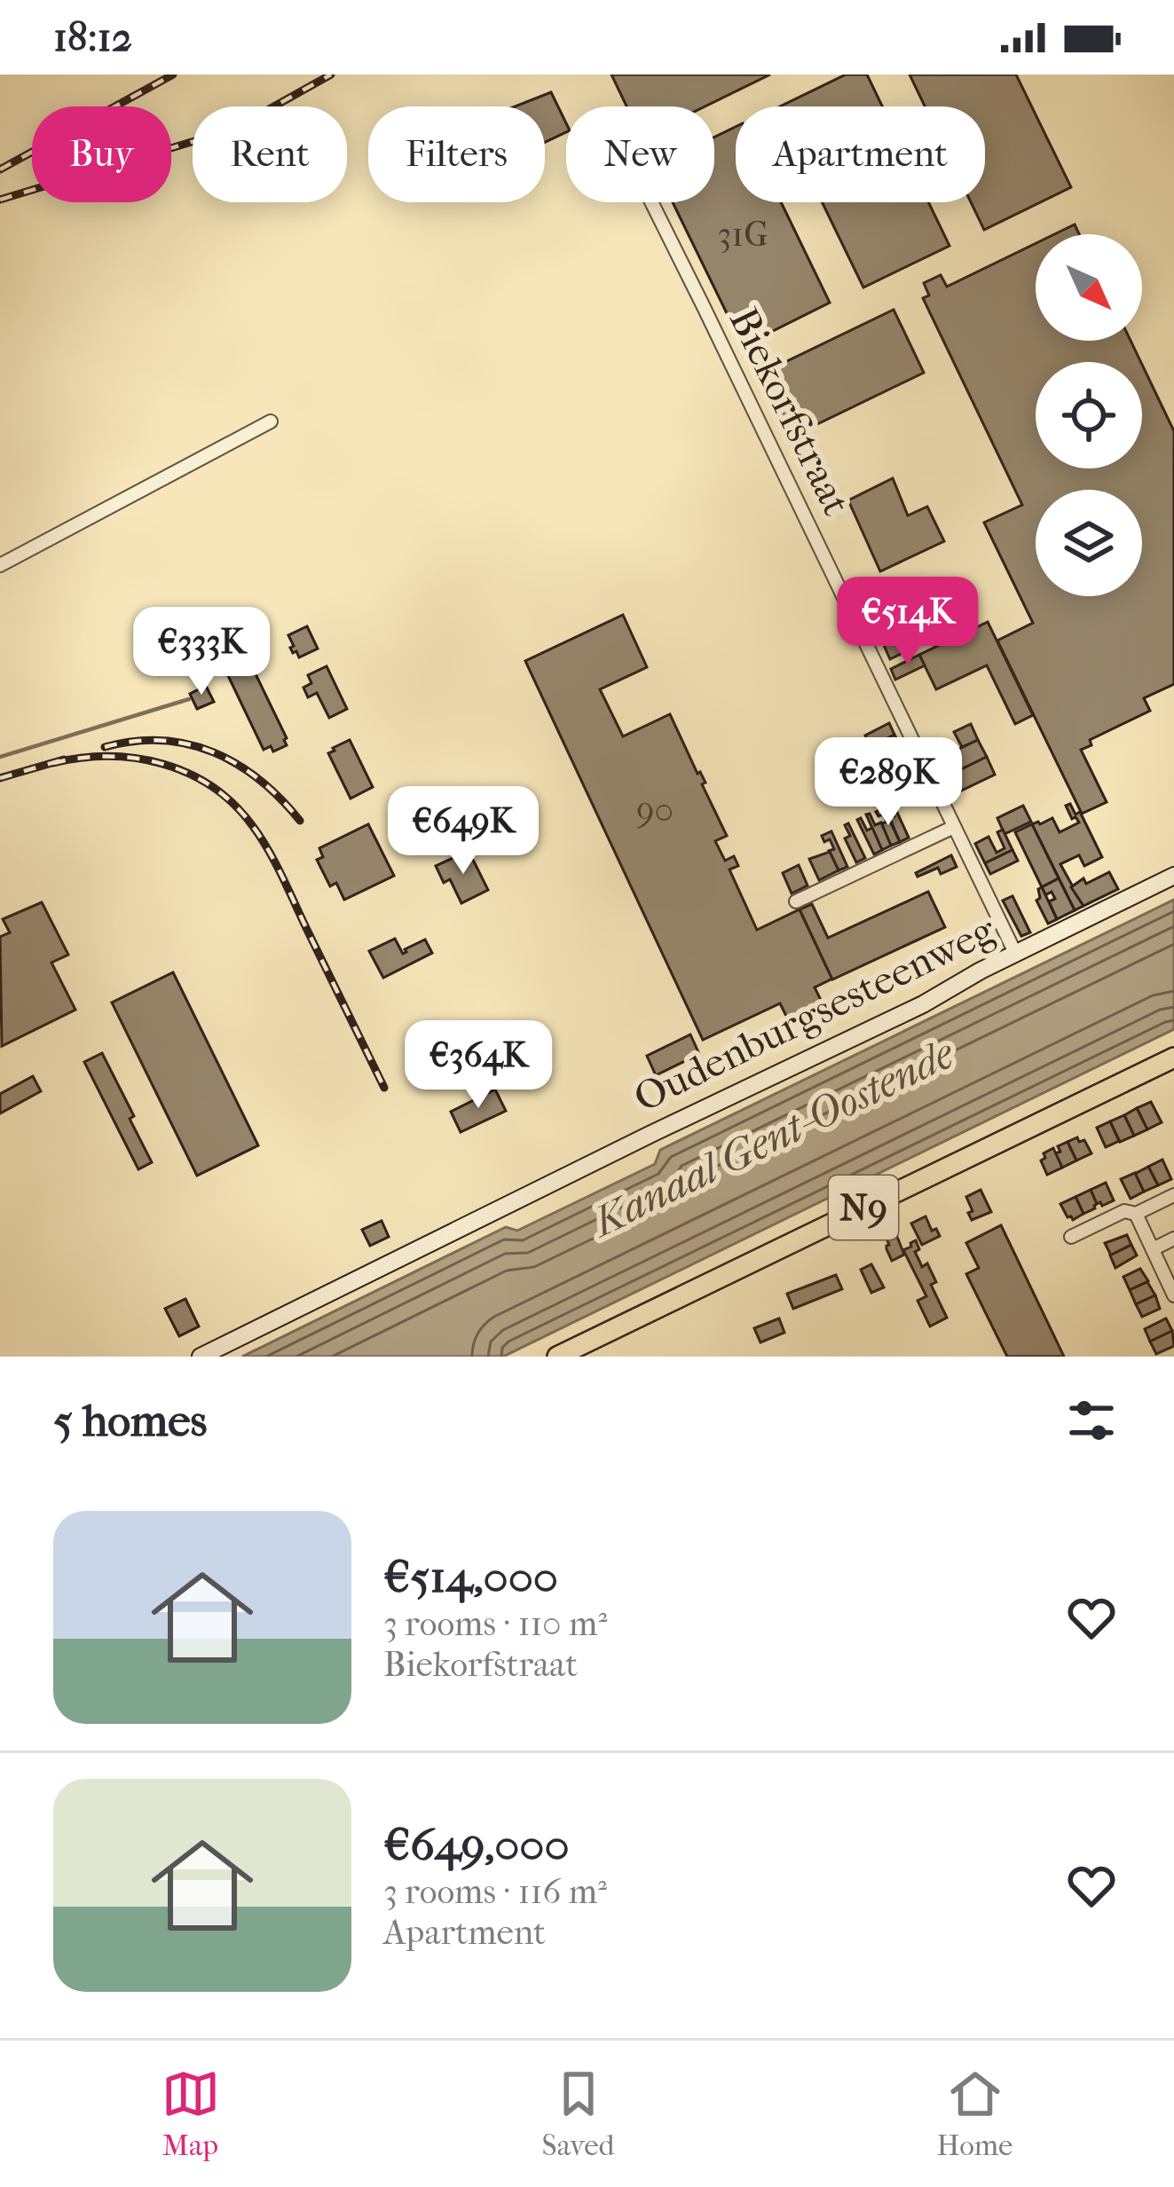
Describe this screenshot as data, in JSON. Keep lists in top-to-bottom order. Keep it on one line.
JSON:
{"streets":{"main road":["N9"],"street":["Biekorfstraat","Oudenburgsesteenweg"]},"crossings":[["Biekorfstraat","Oudenburgsesteenweg"]],"water":["Kanaal Gent-Oostende"],"house_numbers":["31G","90"],"north":"bottom right","page":{"status":"18:12","chip":["Buy","Rent","Filters","New","Apartment"],"price":["€514K","€333K","€289K","€649K","€364K"],"heading":"5 homes","list":[{"name":"€514,000","note":"3 rooms · 110 m² · Biekorfstraat"},{"name":"€649,000","note":"3 rooms · 116 m² · Apartment"}],"tabs":["Map","Saved","Home"]}}
